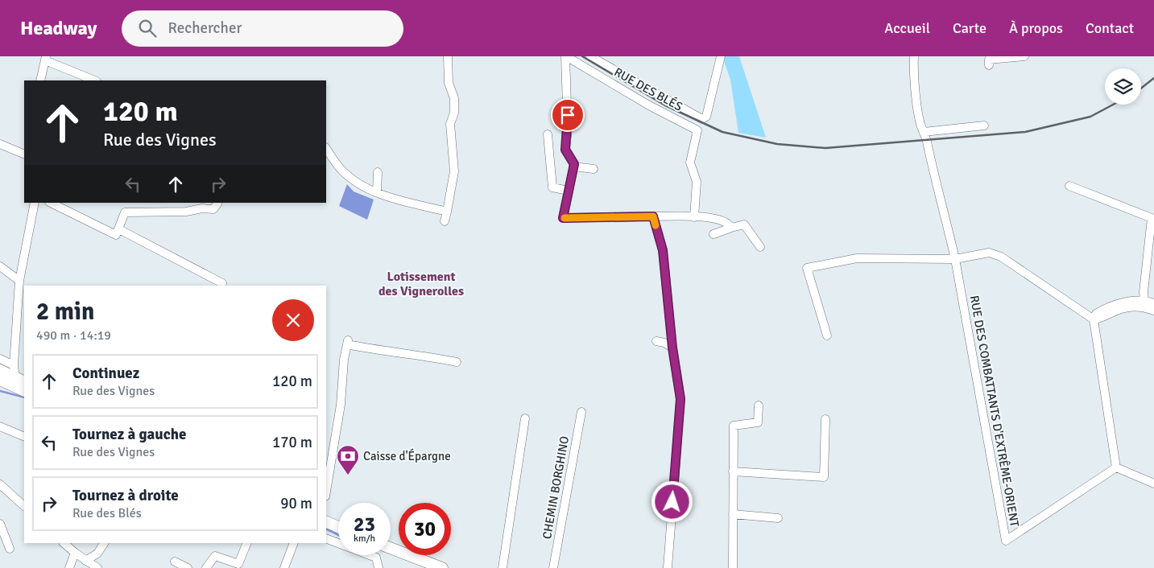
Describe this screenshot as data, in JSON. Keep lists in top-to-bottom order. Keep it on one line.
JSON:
{"streets":{"street":["RUE DES BLÉS","RUE DES COMBATTANTS D'EXTRÊME-ORIENT","CHEMIN BORGHINO"]},"districts":["Lotissement des Vignerolles"],"places":{"bank":["Caisse d'Épargne"]},"page":{"header":"Headway","search":"Rechercher","nav":["Accueil","Carte","À propos","Contact"],"turn":["120 m","Rue des Vignes"],"heading":["2 min","490 m · 14:19"],"list":[{"name":"Continuez","note":"Rue des Vignes","value":"120 m"},{"name":"Tournez à gauche","note":"Rue des Vignes","value":"170 m"},{"name":"Tournez à droite","note":"Rue des Blés","value":"90 m"}],"speed":"23 km/h","limit":"30"}}
